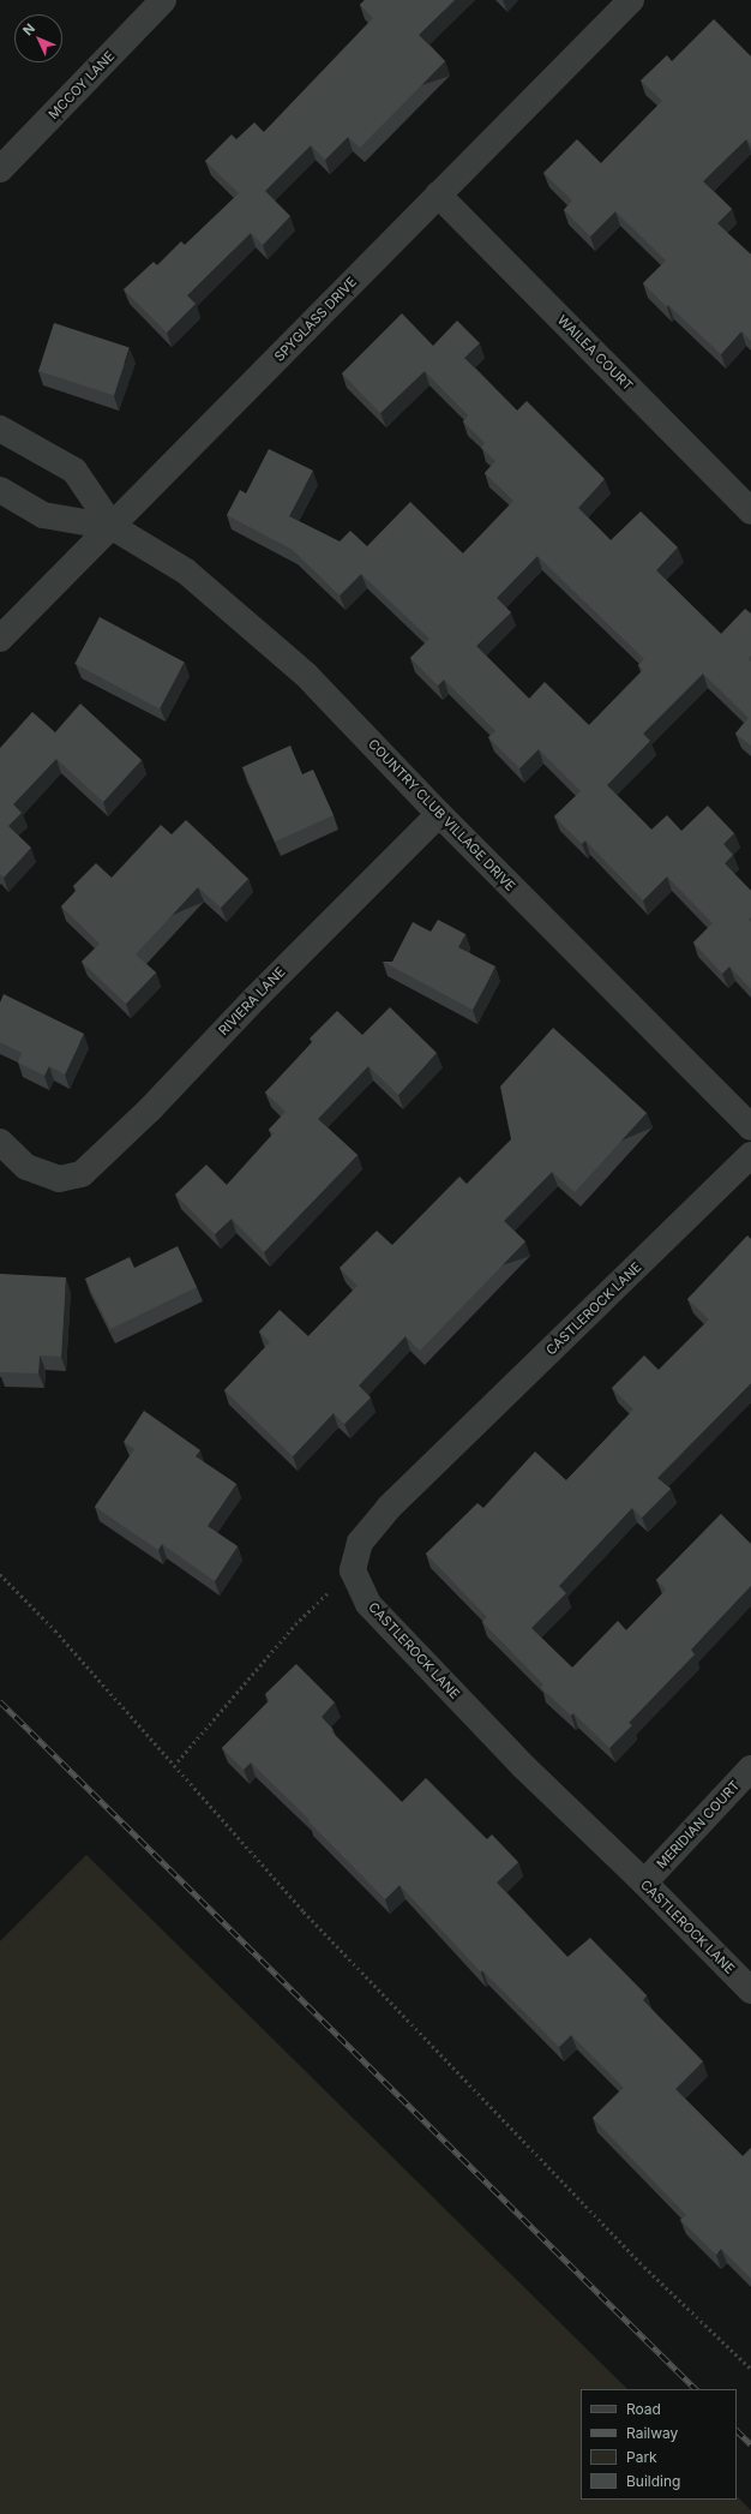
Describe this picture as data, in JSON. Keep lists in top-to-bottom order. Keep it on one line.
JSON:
{"streets":{"street":["MCCOY LANE","SPYGLASS DRIVE","WAILEA COURT","COUNTRY CLUB VILLAGE DRIVE","RIVIERA LANE","CASTLEROCK LANE","MERIDIAN COURT"]},"crossings":[["SPYGLASS DRIVE","WAILEA COURT"],["SPYGLASS DRIVE","COUNTRY CLUB VILLAGE DRIVE"],["COUNTRY CLUB VILLAGE DRIVE","RIVIERA LANE"],["CASTLEROCK LANE","MERIDIAN COURT"]],"legend":["Road","Railway","Park","Building"],"north":"top left"}
